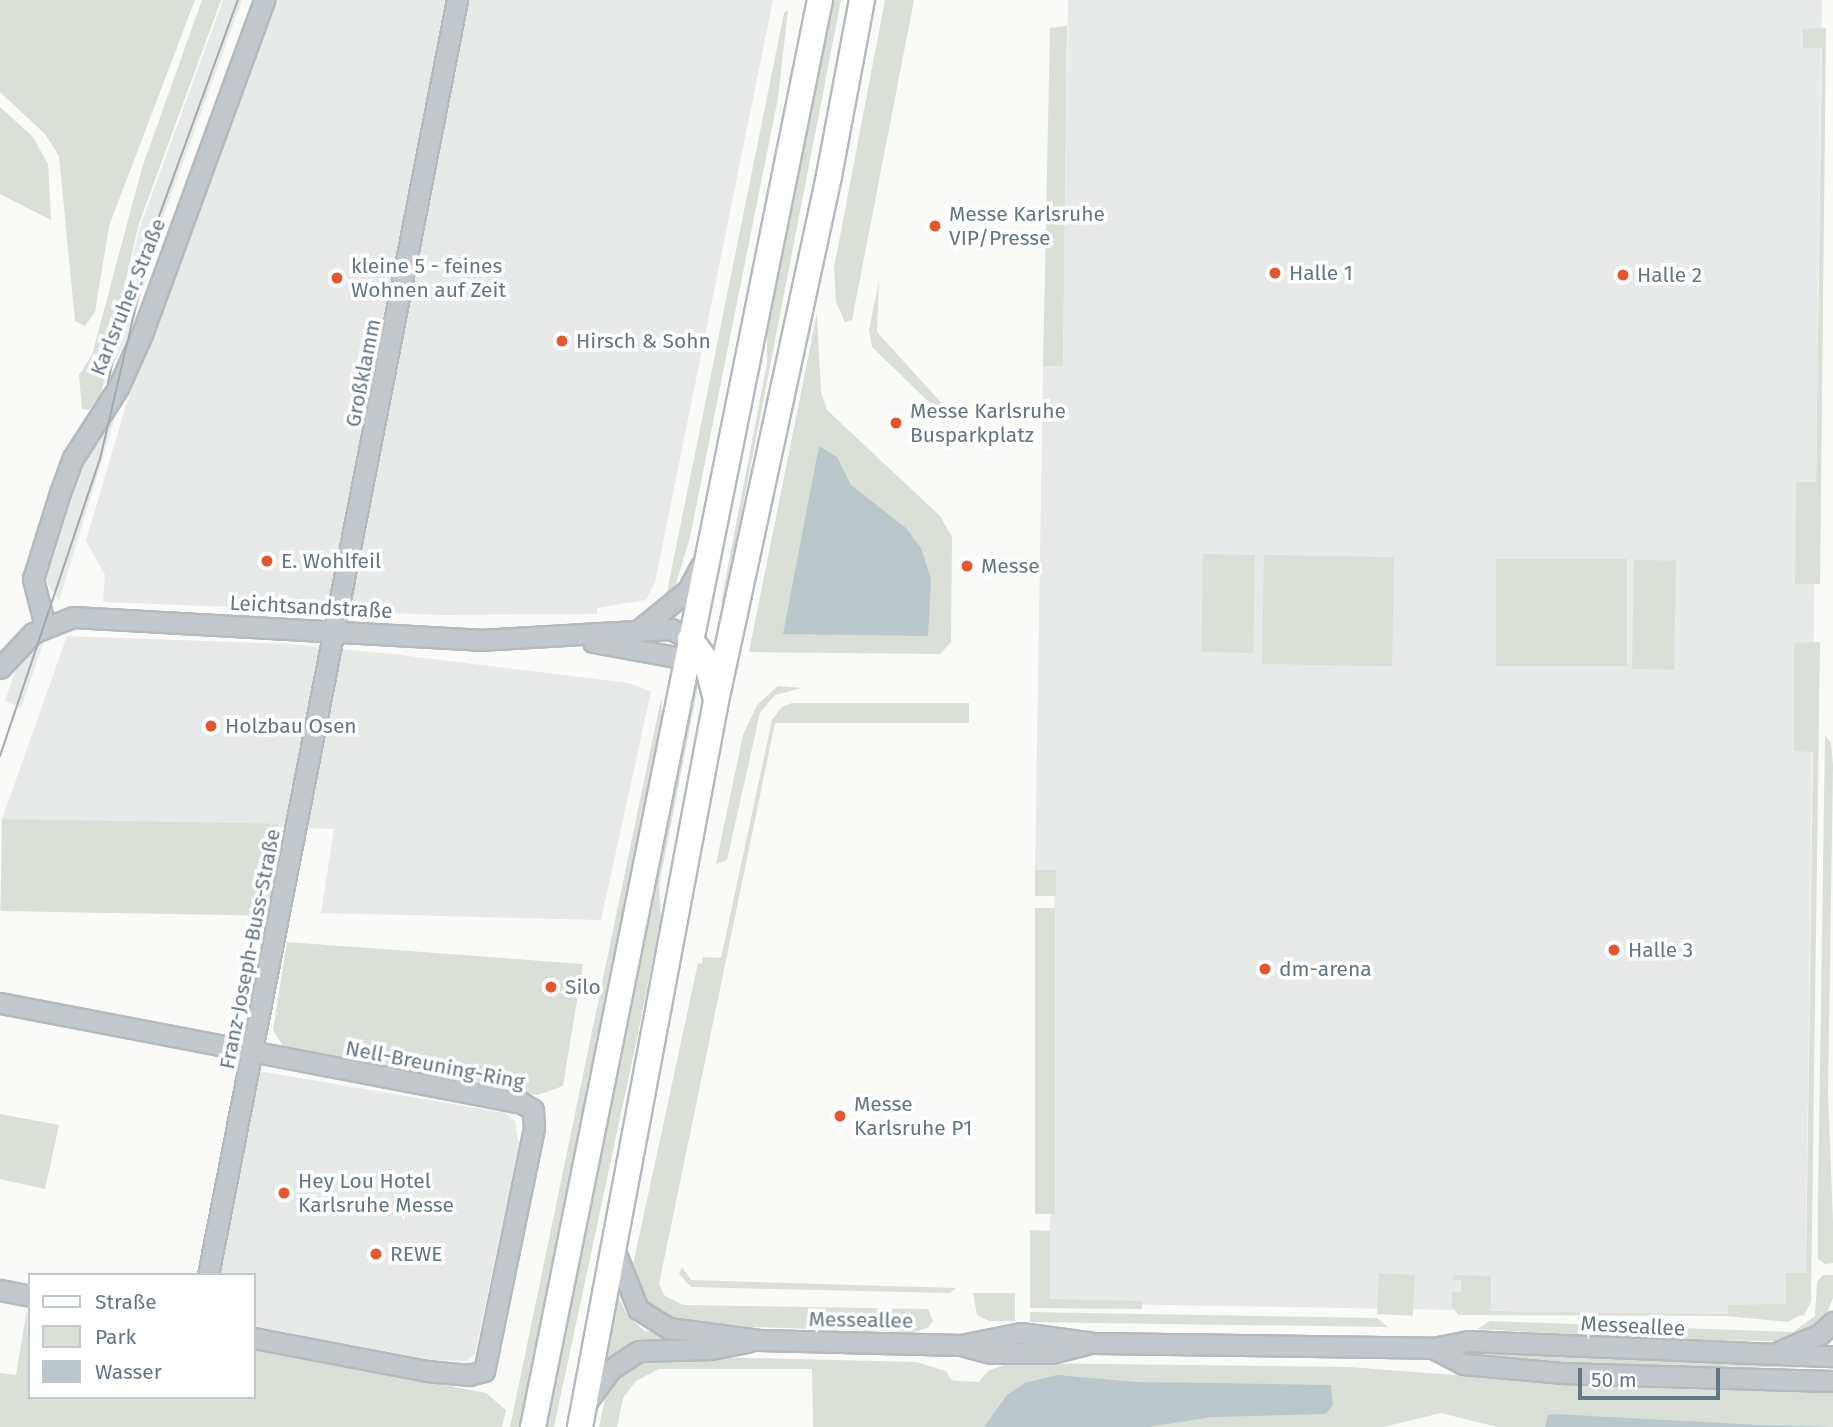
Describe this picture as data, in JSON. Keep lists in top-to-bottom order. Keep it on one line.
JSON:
{"streets":{"street":["Karlsruher Straße","Großklamm","Leichtsandstraße","Franz-Joseph-Buss-Straße","Nell-Breuning-Ring","Messeallee"]},"crossings":[["Karlsruher Straße","Leichtsandstraße"],["Großklamm","Leichtsandstraße"],["Großklamm","Franz-Joseph-Buss-Straße"],["Leichtsandstraße","Franz-Joseph-Buss-Straße"],["Franz-Joseph-Buss-Straße","Nell-Breuning-Ring"]],"places":["Messe Karlsruhe VIP/Presse","Halle 1","Halle 2","kleine 5 - feines Wohnen auf Zeit","Hirsch & Sohn","Messe Karlsruhe Busparkplatz","E. Wohlfeil","Messe","Holzbau Osen","Halle 3","dm-arena","Silo","Messe Karlsruhe P1","Hey Lou Hotel Karlsruhe Messe","REWE"],"legend":["Straße","Park","Wasser"],"scale_bar":"50 m"}
